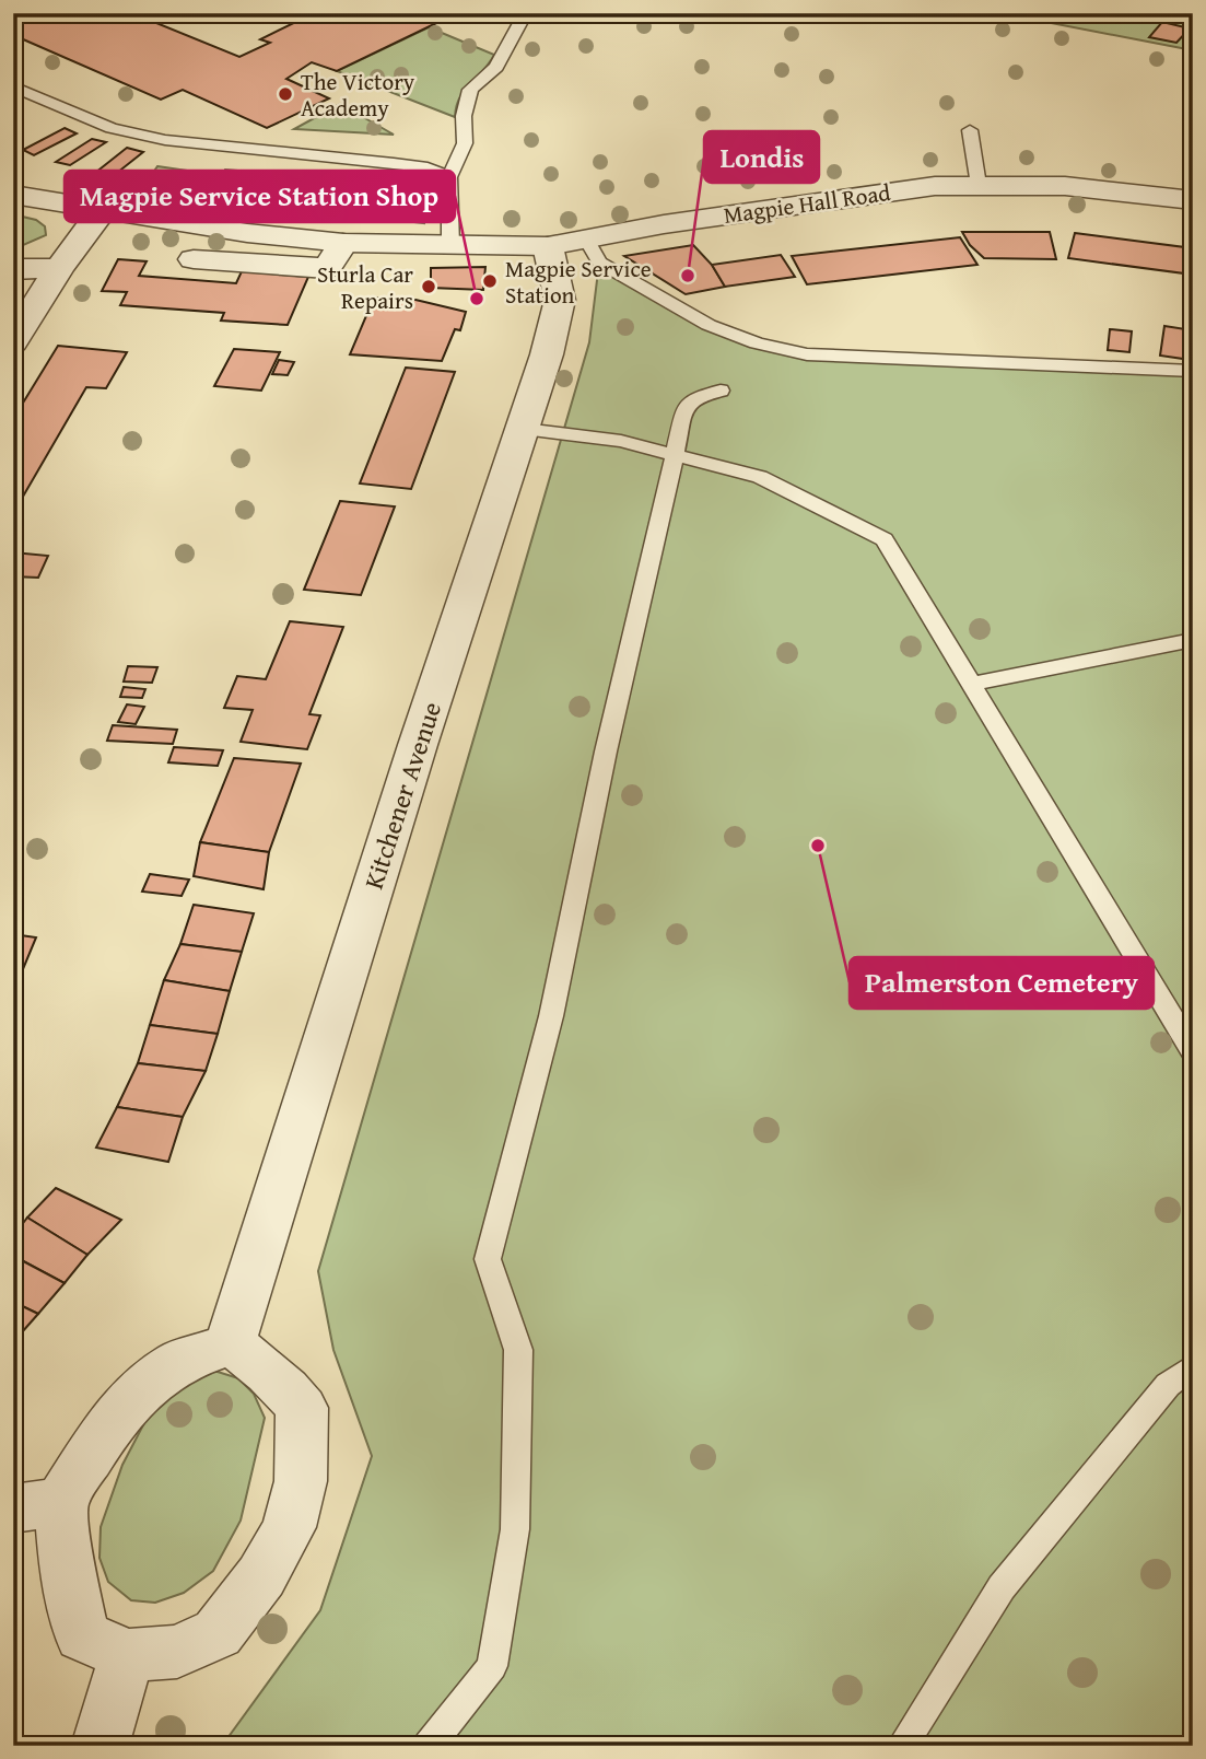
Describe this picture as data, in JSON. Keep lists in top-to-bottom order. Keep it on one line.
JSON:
{"streets":{"street":["Magpie Hall Road","Kitchener Avenue"]},"crossings":[["Magpie Hall Road","Kitchener Avenue"]],"places":["The Victory Academy","Londis","Magpie Service Station","Sturla Car Repairs","Magpie Service Station Shop","Palmerston Cemetery"]}
